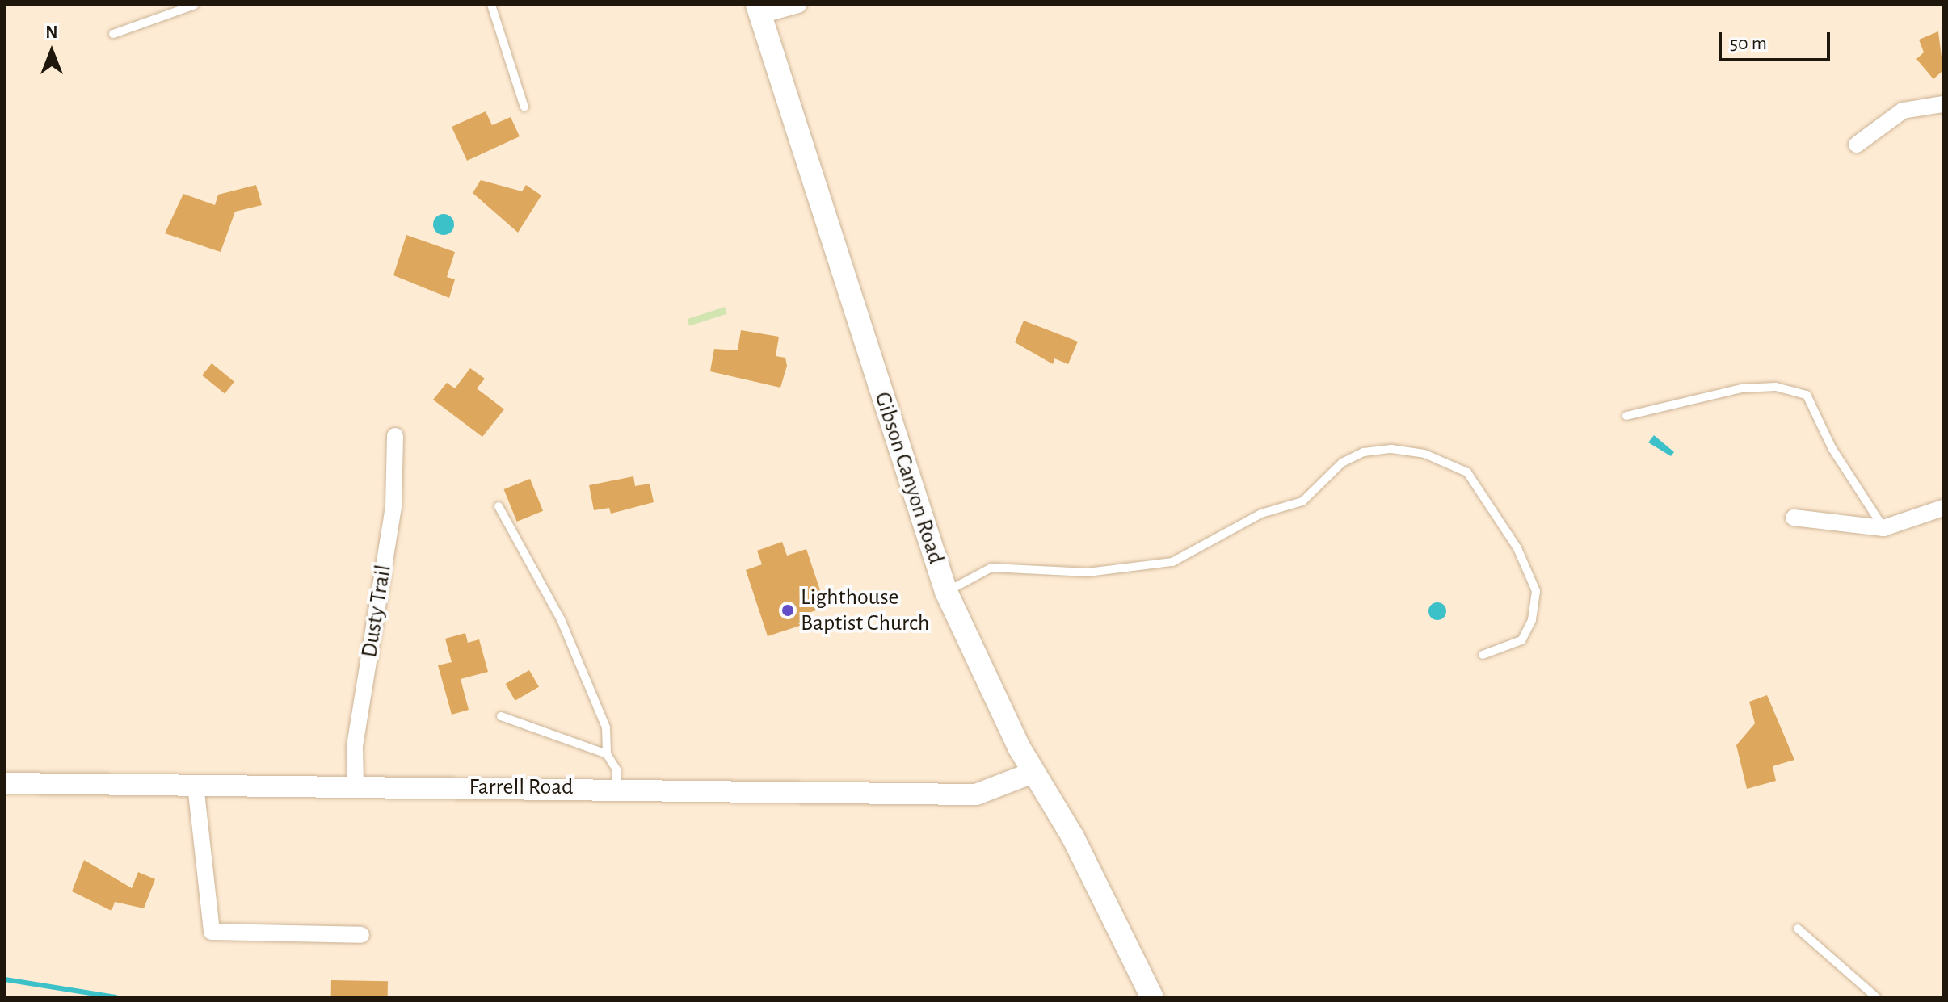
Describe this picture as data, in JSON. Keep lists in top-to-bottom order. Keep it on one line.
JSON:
{"streets":{"main road":["Gibson Canyon Road"],"street":["Dusty Trail","Farrell Road"]},"crossings":[["Gibson Canyon Road","Farrell Road"],["Dusty Trail","Farrell Road"]],"places":["Lighthouse Baptist Church"],"scale_bar":"50 m","north":"top"}
